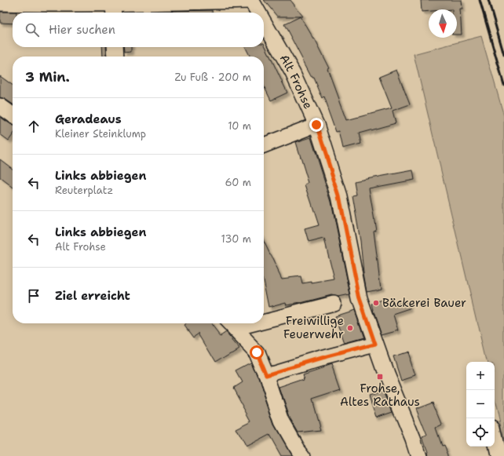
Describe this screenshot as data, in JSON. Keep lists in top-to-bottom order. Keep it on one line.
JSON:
{"streets":{"street":["Alt Frohse"]},"places":{"other":["Bäckerei Bauer","Freiwillige Feuerwehr"],"transit":["Frohse, Altes Rathaus"]},"north":"bottom","page":{"search":"Hier suchen","heading":["3 Min.","Zu Fuß · 200 m"],"list":[["Geradeaus","Kleiner Steinklump","10 m"],["Links abbiegen","Reuterplatz","60 m"],["Links abbiegen","Alt Frohse","130 m"],"Ziel erreicht"],"map_buttons":["+","−"]}}
